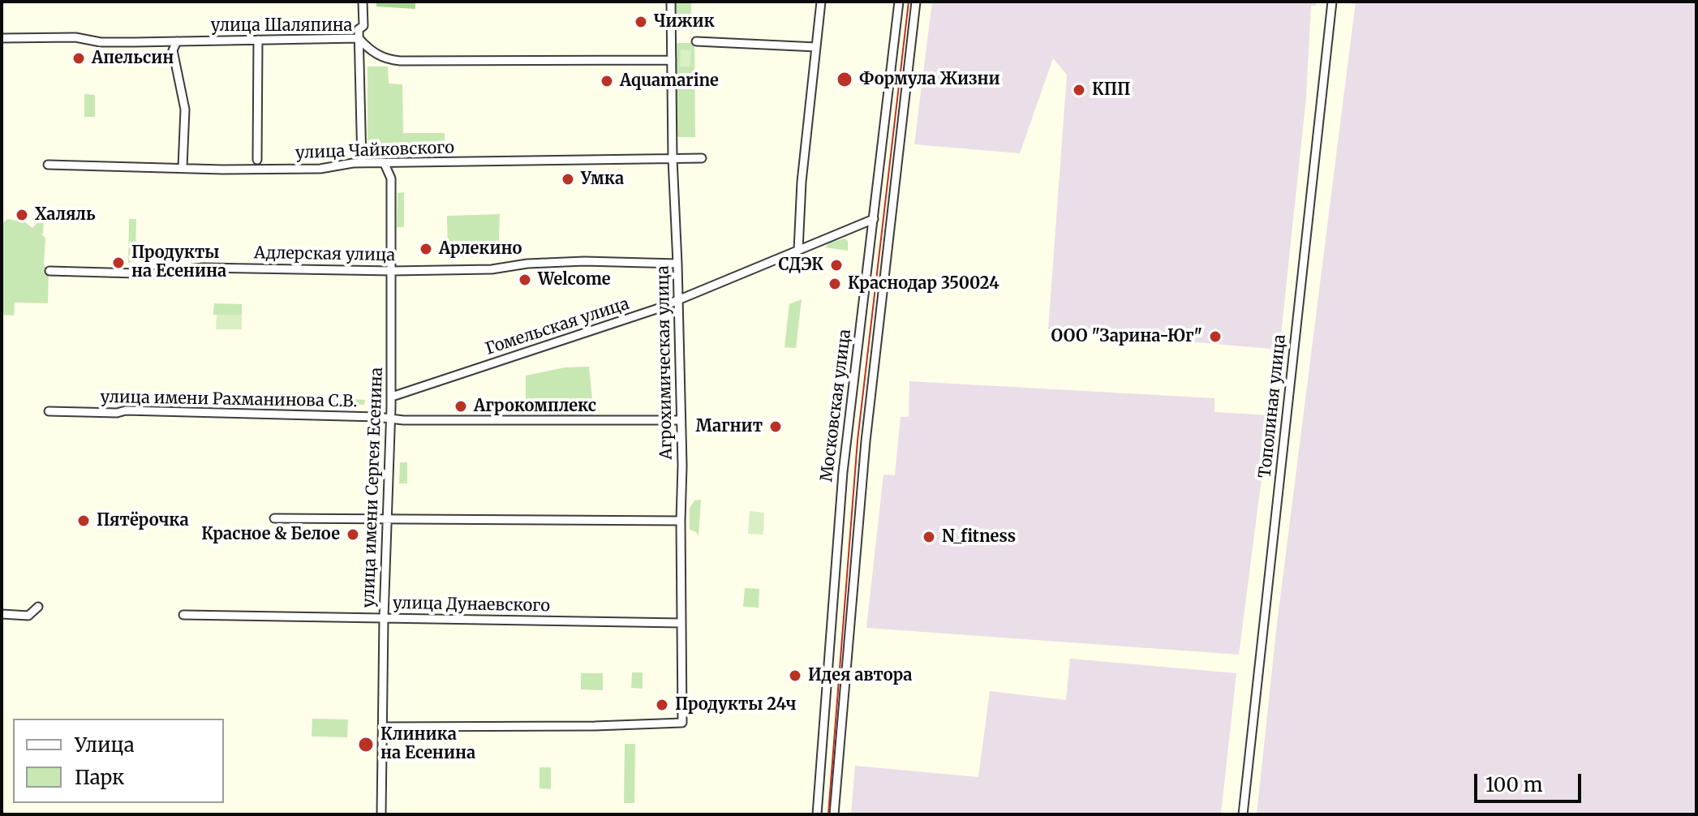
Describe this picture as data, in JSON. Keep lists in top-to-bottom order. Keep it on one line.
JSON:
{"streets":{"street":["улица Шаляпина","улица Чайковского","Адлерская улица","Гомельская улица","Агрохимическая улица","улица имени Рахманинова С.В.","Московская улица","Тополиная улица","улица имени Сергея Есенина","улица Дунаевского"]},"crossings":[["улица Шаляпина","Агрохимическая улица"],["улица Чайковского","Агрохимическая улица"],["улица Чайковского","улица имени Сергея Есенина"],["Адлерская улица","Агрохимическая улица"],["Адлерская улица","улица имени Сергея Есенина"],["Гомельская улица","Агрохимическая улица"],["Гомельская улица","Московская улица"],["Гомельская улица","улица имени Сергея Есенина"],["Агрохимическая улица","улица имени Рахманинова С.В."],["Агрохимическая улица","улица имени Сергея Есенина"],["Агрохимическая улица","улица Дунаевского"],["улица имени Рахманинова С.В.","улица имени Сергея Есенина"],["улица имени Сергея Есенина","улица Дунаевского"]],"places":["Чижик","Апельсин","Формула Жизни","Aquamarine","КПП","Умка","Халяль","Арлекино","Продукты на Есенина","СДЭК","Welcome","Краснодар 350024","ООО \"Зарина-Юг\"","Агрокомплекс","Магнит","Пятёрочка","Красное & Белое","N_fitness","Идея автора","Продукты 24ч","Клиника на Есенина"],"legend":["Улица","Парк"],"scale_bar":"100 m"}
